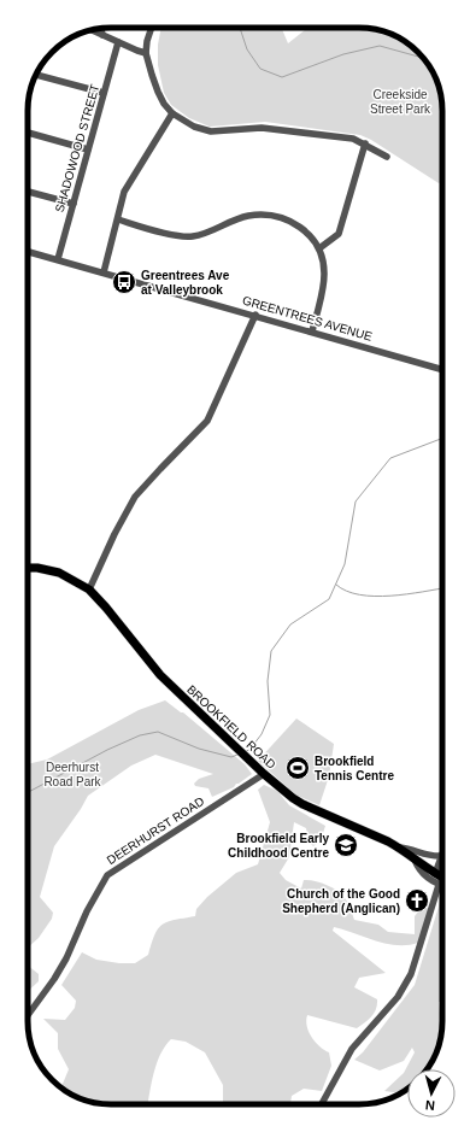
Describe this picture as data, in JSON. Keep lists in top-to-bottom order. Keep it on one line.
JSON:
{"streets":{"main road":["BROOKFIELD ROAD"],"street":["SHADOWOOD STREET","GREENTREES AVENUE","DEERHURST ROAD"]},"crossings":[["SHADOWOOD STREET","GREENTREES AVENUE"],["BROOKFIELD ROAD","DEERHURST ROAD"]],"parks":["Creekside Street Park","Deerhurst Road Park"],"places":{"bus stop":["Greentrees Ave at Valleybrook"],"sports":["Brookfield Tennis Centre"],"school or university":["Brookfield Early Childhood Centre"],"church":["Church of the Good Shepherd (Anglican)"]},"north":"bottom"}
